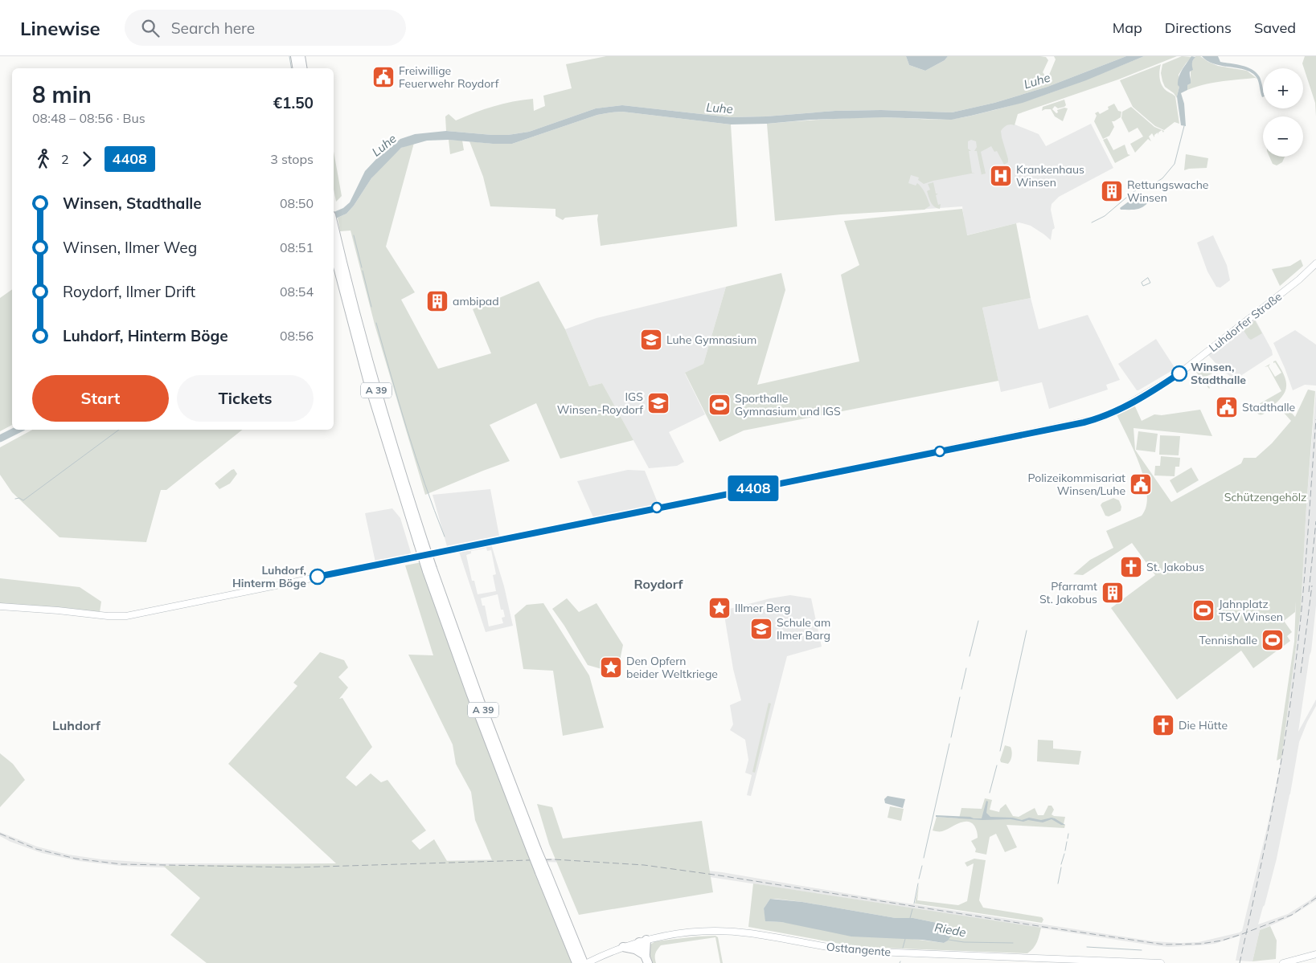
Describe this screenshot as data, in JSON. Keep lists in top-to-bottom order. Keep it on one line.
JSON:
{"streets":{"highway":["A 39"],"main road":["Luhdorfer Straße","Osttangente"]},"districts":["Roydorf","Luhdorf"],"water":["Luhe","Riede"],"parks":["Schützengehölz"],"places":{"public building":["Freiwillige Feuerwehr Roydorf","Stadthalle","Polizeikommisariat Winsen/Luhe"],"hospital":["Krankenhaus Winsen"],"building":["Rettungswache Winsen","ambipad","Pfarramt St. Jakobus"],"school or university":["Luhe Gymnasium","IGS Winsen-Roydorf","Schule am Ilmer Barg"],"other":["Winsen, Stadthalle","Luhdorf, Hinterm Böge"],"sports":["Sporthalle Gymnasium und IGS","Jahnplatz TSV Winsen","Tennishalle"],"church":["St. Jakobus","Die Hütte"],"place":["Illmer Berg","Den Opfern beider Weltkriege"]},"lines":["bus line 4408"],"page":{"header":"Linewise","search":"Search here","nav":["Map","Directions","Saved"],"on_map":"4408","map_buttons":["+","−"],"heading":["8 min","08:48 – 08:56 · Bus","€1.50"],"legs":["2","4408","3 stops"],"list":[{"name":"Winsen, Stadthalle","value":"08:50"},{"name":"Winsen, Ilmer Weg","value":"08:51"},{"name":"Roydorf, Ilmer Drift","value":"08:54"},{"name":"Luhdorf, Hinterm Böge","value":"08:56"}],"buttons":["Start","Tickets"]}}
